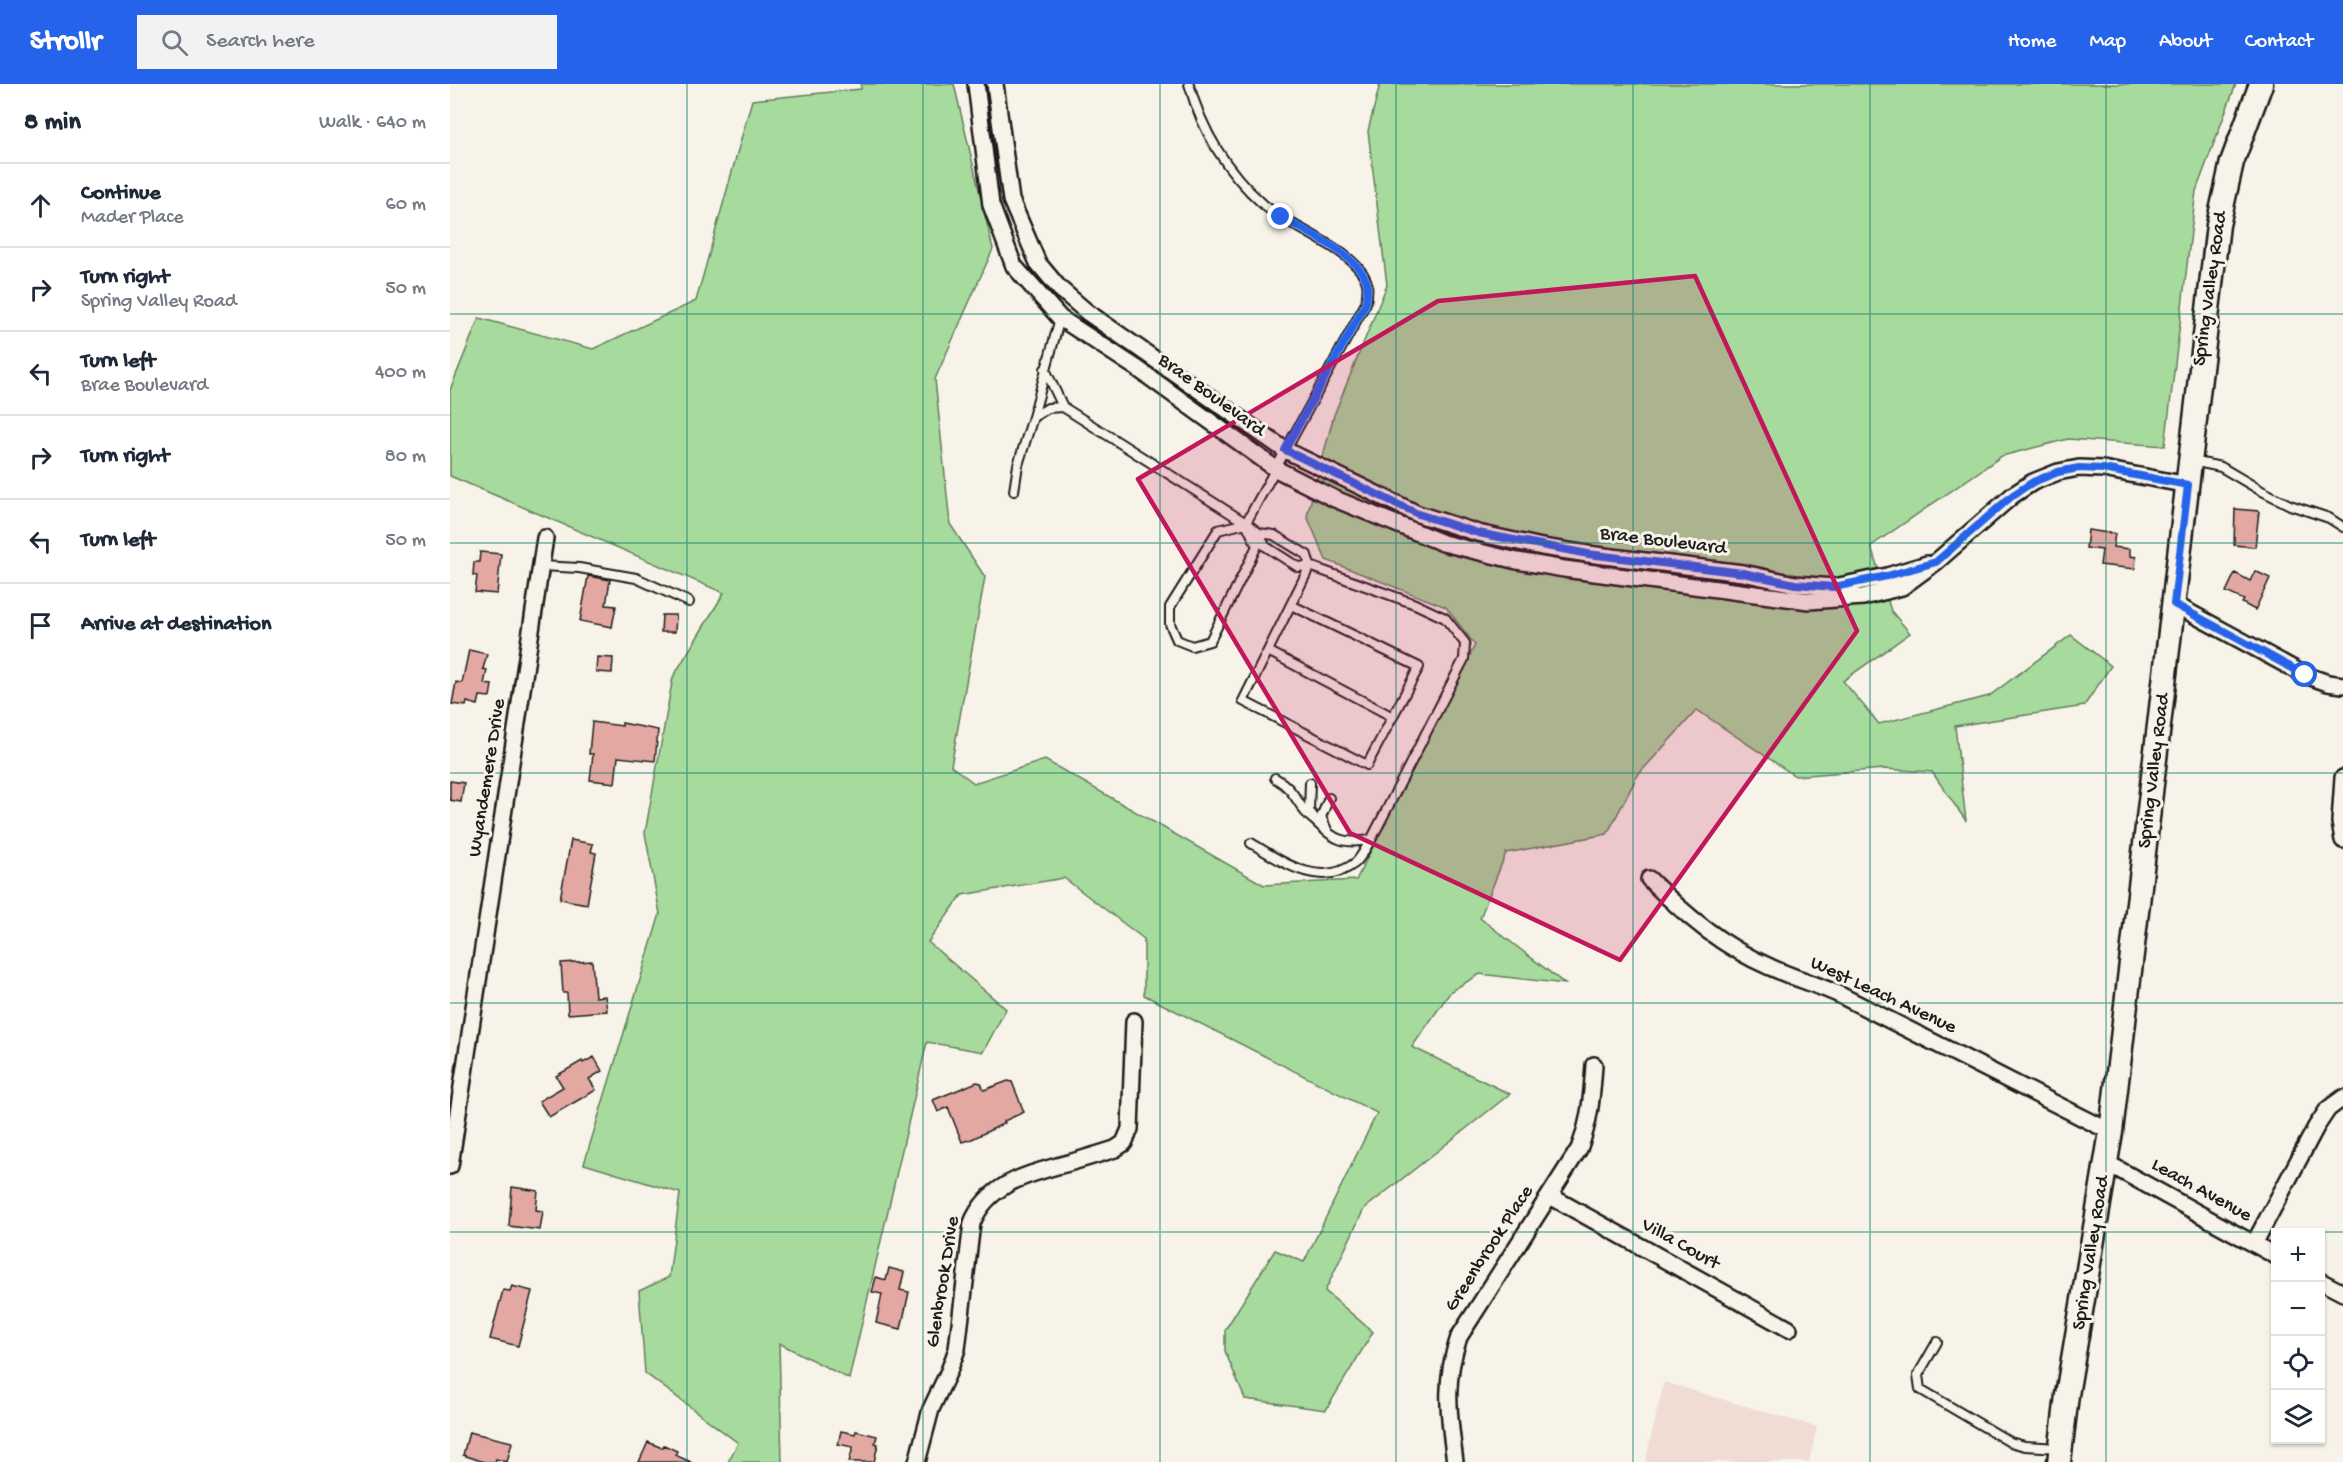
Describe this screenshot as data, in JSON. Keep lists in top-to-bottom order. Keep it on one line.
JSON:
{"streets":{"street":["Spring Valley Road","Brae Boulevard","Wyandemere Drive","West Leach Avenue","Leach Avenue","Villa Court","Greenbrook Place","Glenbrook Drive"]},"crossings":[["Spring Valley Road","Brae Boulevard"],["Spring Valley Road","West Leach Avenue"],["Spring Valley Road","Leach Avenue"],["Villa Court","Greenbrook Place"]],"page":{"header":"Strollr","search":"Search here","nav":["Home","Map","About","Contact"],"heading":["8 min","Walk · 640 m"],"list":[["Continue","Mader Place","60 m"],["Turn right","Spring Valley Road","50 m"],["Turn left","Brae Boulevard","400 m"],["Turn right","80 m"],["Turn left","50 m"],"Arrive at destination"],"map_buttons":["+","−"]}}
